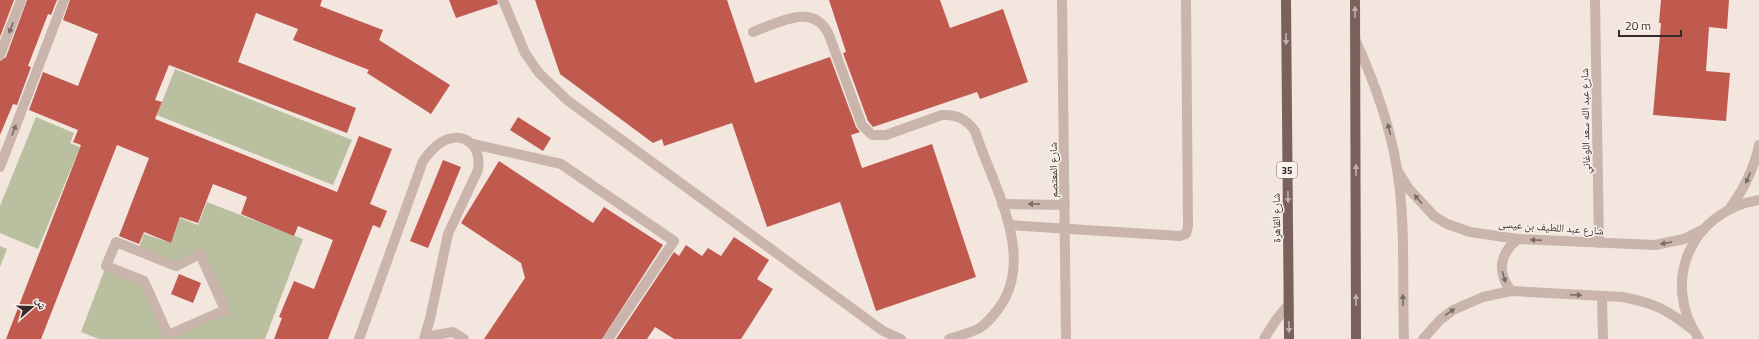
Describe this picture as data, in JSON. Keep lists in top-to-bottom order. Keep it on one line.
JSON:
{"streets":{"main road":["35","شارع القاهرة"],"street":["شارع عبد الله سعد اللوغاني","شارع المعتصم","شارع عبد اللطيف بن عيسى"]},"crossings":[["شارع عبد الله سعد اللوغاني","شارع عبد اللطيف بن عيسى"]],"scale_bar":"20 m","north":"right"}
